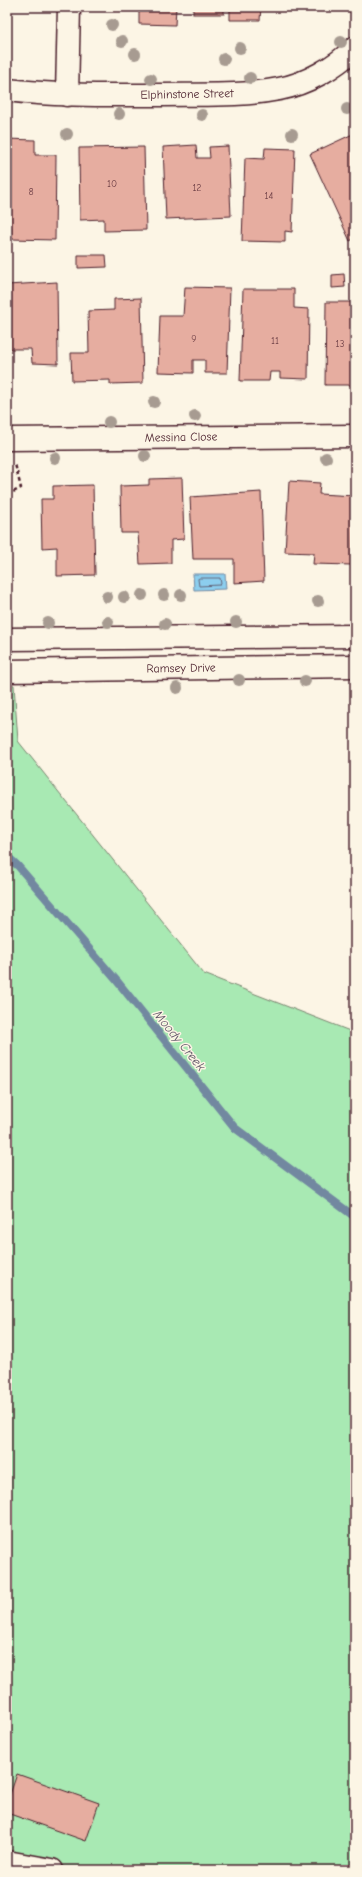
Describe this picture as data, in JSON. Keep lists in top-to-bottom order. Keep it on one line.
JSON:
{"streets":{"street":["Elphinstone Street","Messina Close","Ramsey Drive"]},"water":["Moody Creek"],"house_numbers":["10","12","8","14","9","11","13"]}
